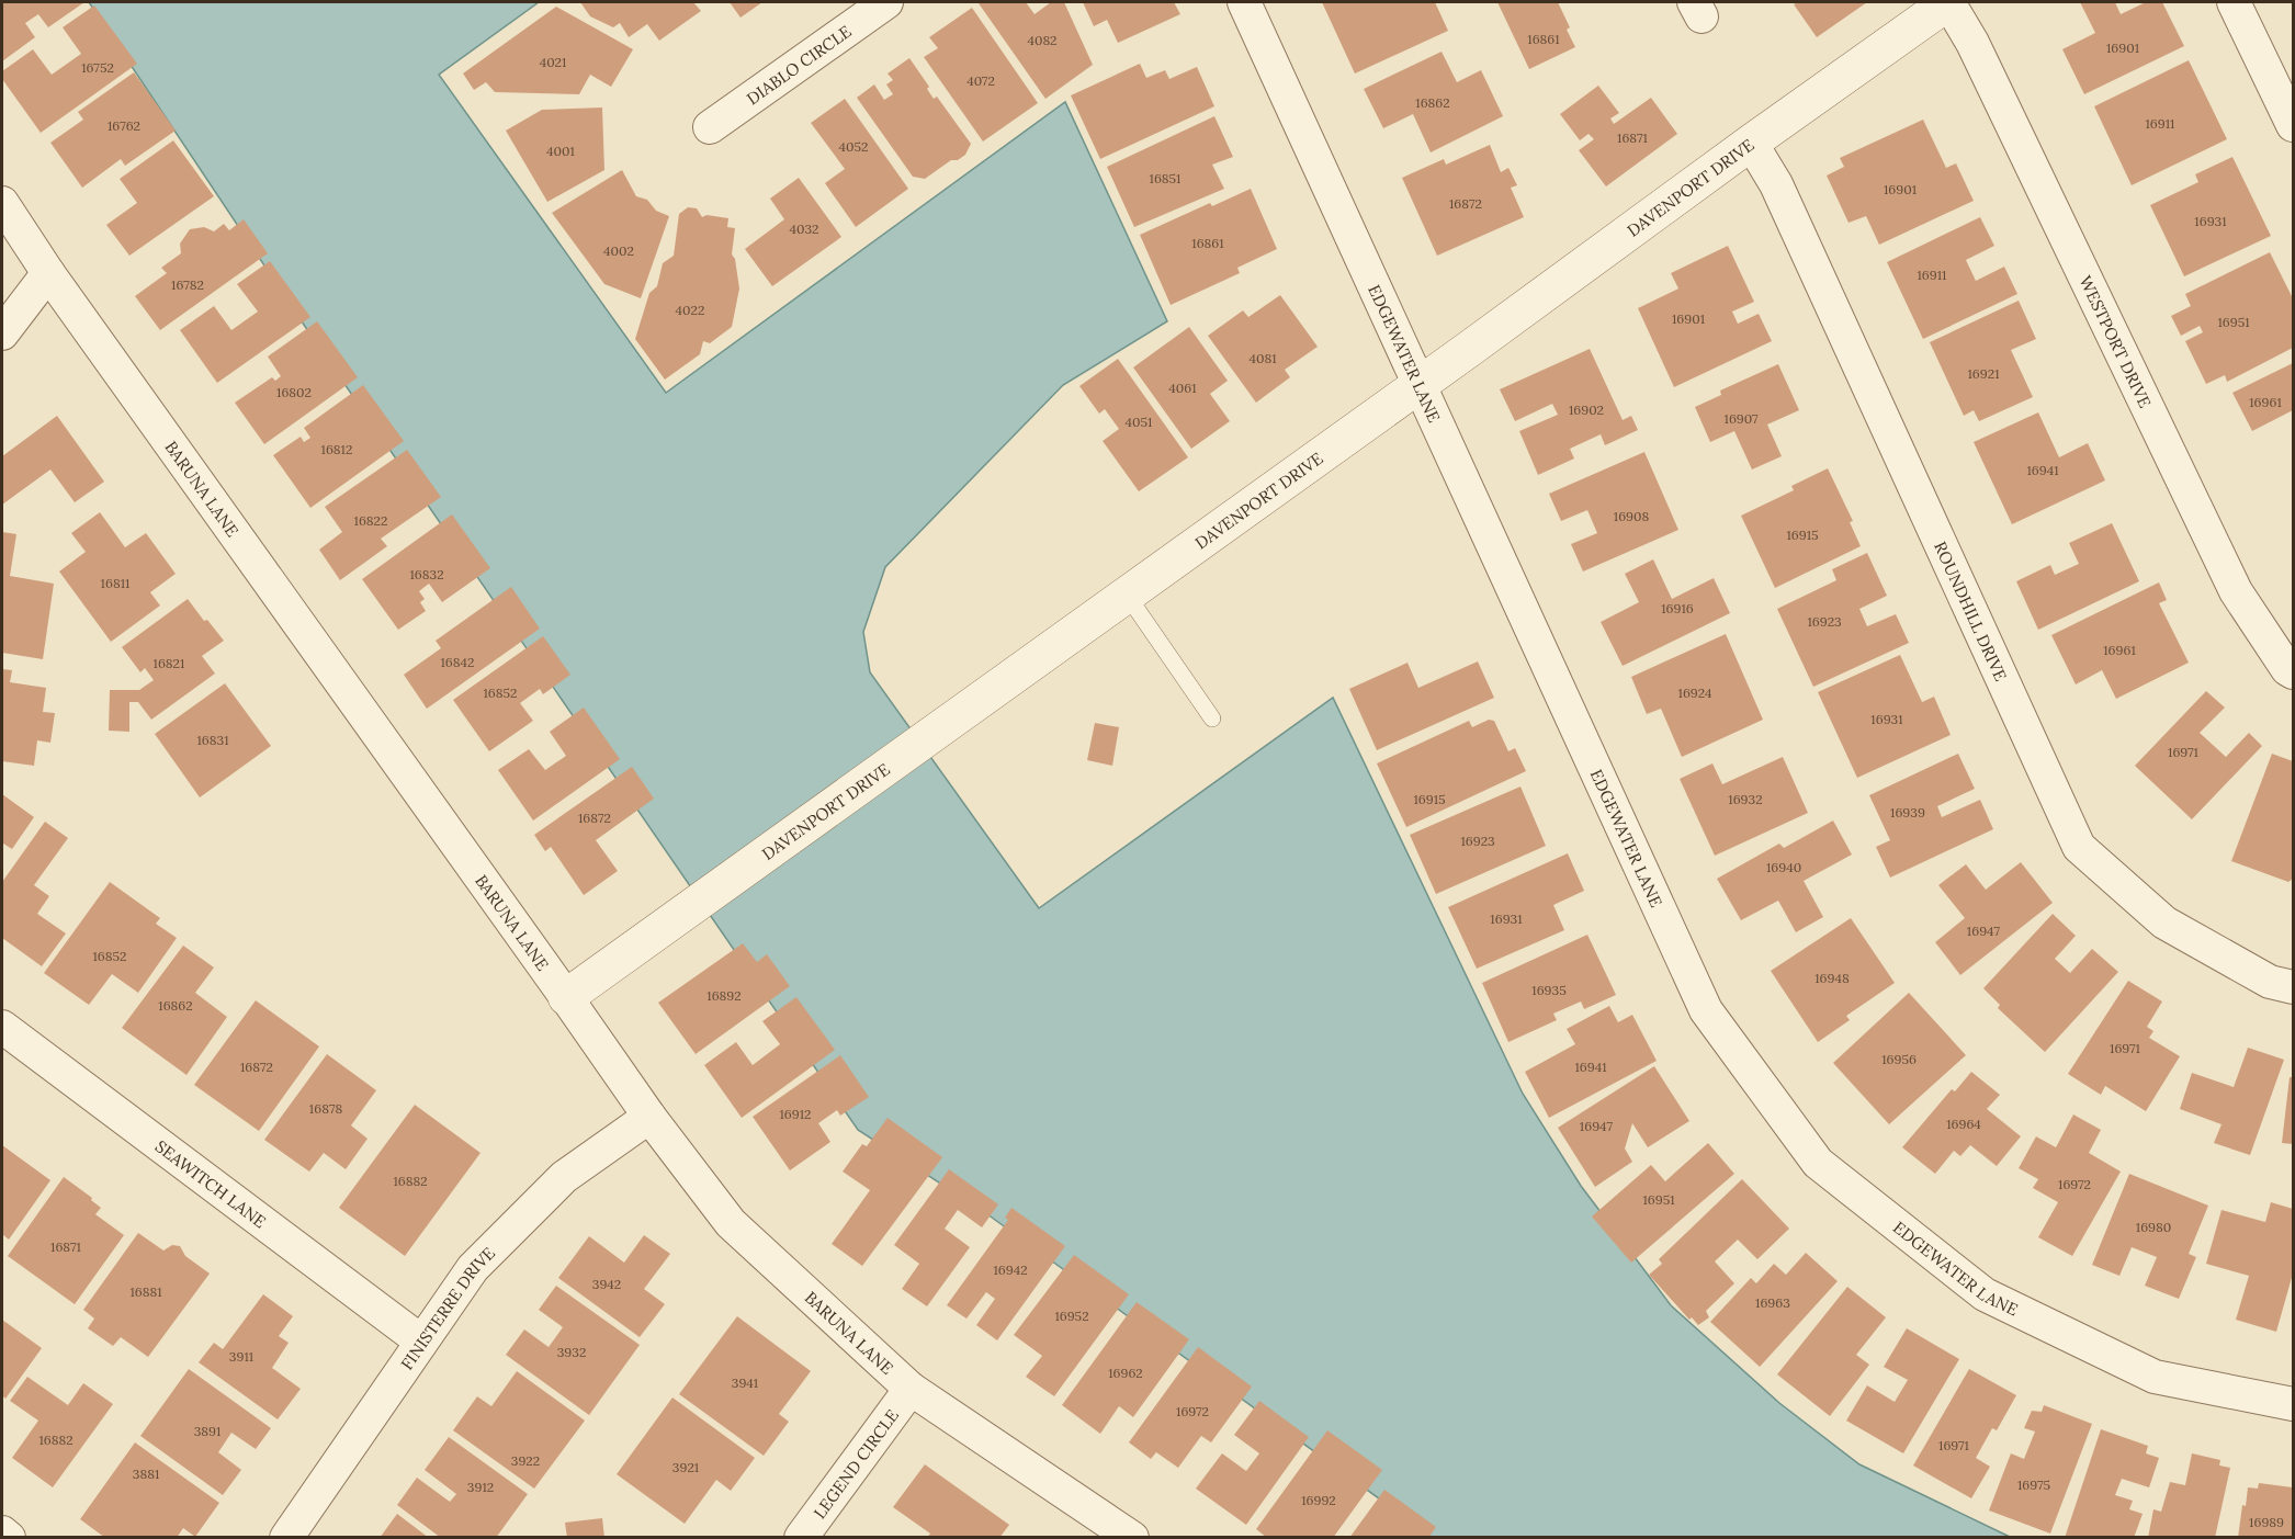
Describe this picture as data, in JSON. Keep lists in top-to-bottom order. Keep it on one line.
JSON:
{"streets":{"street":["DIABLO CIRCLE","DAVENPORT DRIVE","WESTPORT DRIVE","EDGEWATER LANE","BARUNA LANE","ROUNDHILL DRIVE","SEAWITCH LANE","FINISTERRE DRIVE","LEGEND CIRCLE"]},"crossings":[["DAVENPORT DRIVE","WESTPORT DRIVE"],["DAVENPORT DRIVE","EDGEWATER LANE"],["DAVENPORT DRIVE","BARUNA LANE"],["DAVENPORT DRIVE","ROUNDHILL DRIVE"],["BARUNA LANE","FINISTERRE DRIVE"],["BARUNA LANE","LEGEND CIRCLE"],["SEAWITCH LANE","FINISTERRE DRIVE"]],"house_numbers":["16861","4082","16901","4021","16752","4072","16862","16911","16762","16871","4052","4001","16851","16901","16872","16931","4032","16861","4002","16911","16782","4022","16901","16951","4081","16921","4061","16802","16961","16902","16907","4051","16812","16941","16908","16822","16915","16832","16811","16916","16923","16961","16842","16821","16852","16924","16931","16831","16971","16915","16932","16939","16872","16923","16940","16931","16947","16852","16948","16935","16892","16862","16971","16956","16872","16941","16878","16912","16964","16947","16882","16972","16951","16980","16871","16942","3942","16881","16963","16952","3932","3911","16962","3941","16972","3891","16882","16971","3922","3921","3881","16975","3912","16992","16989"]}
